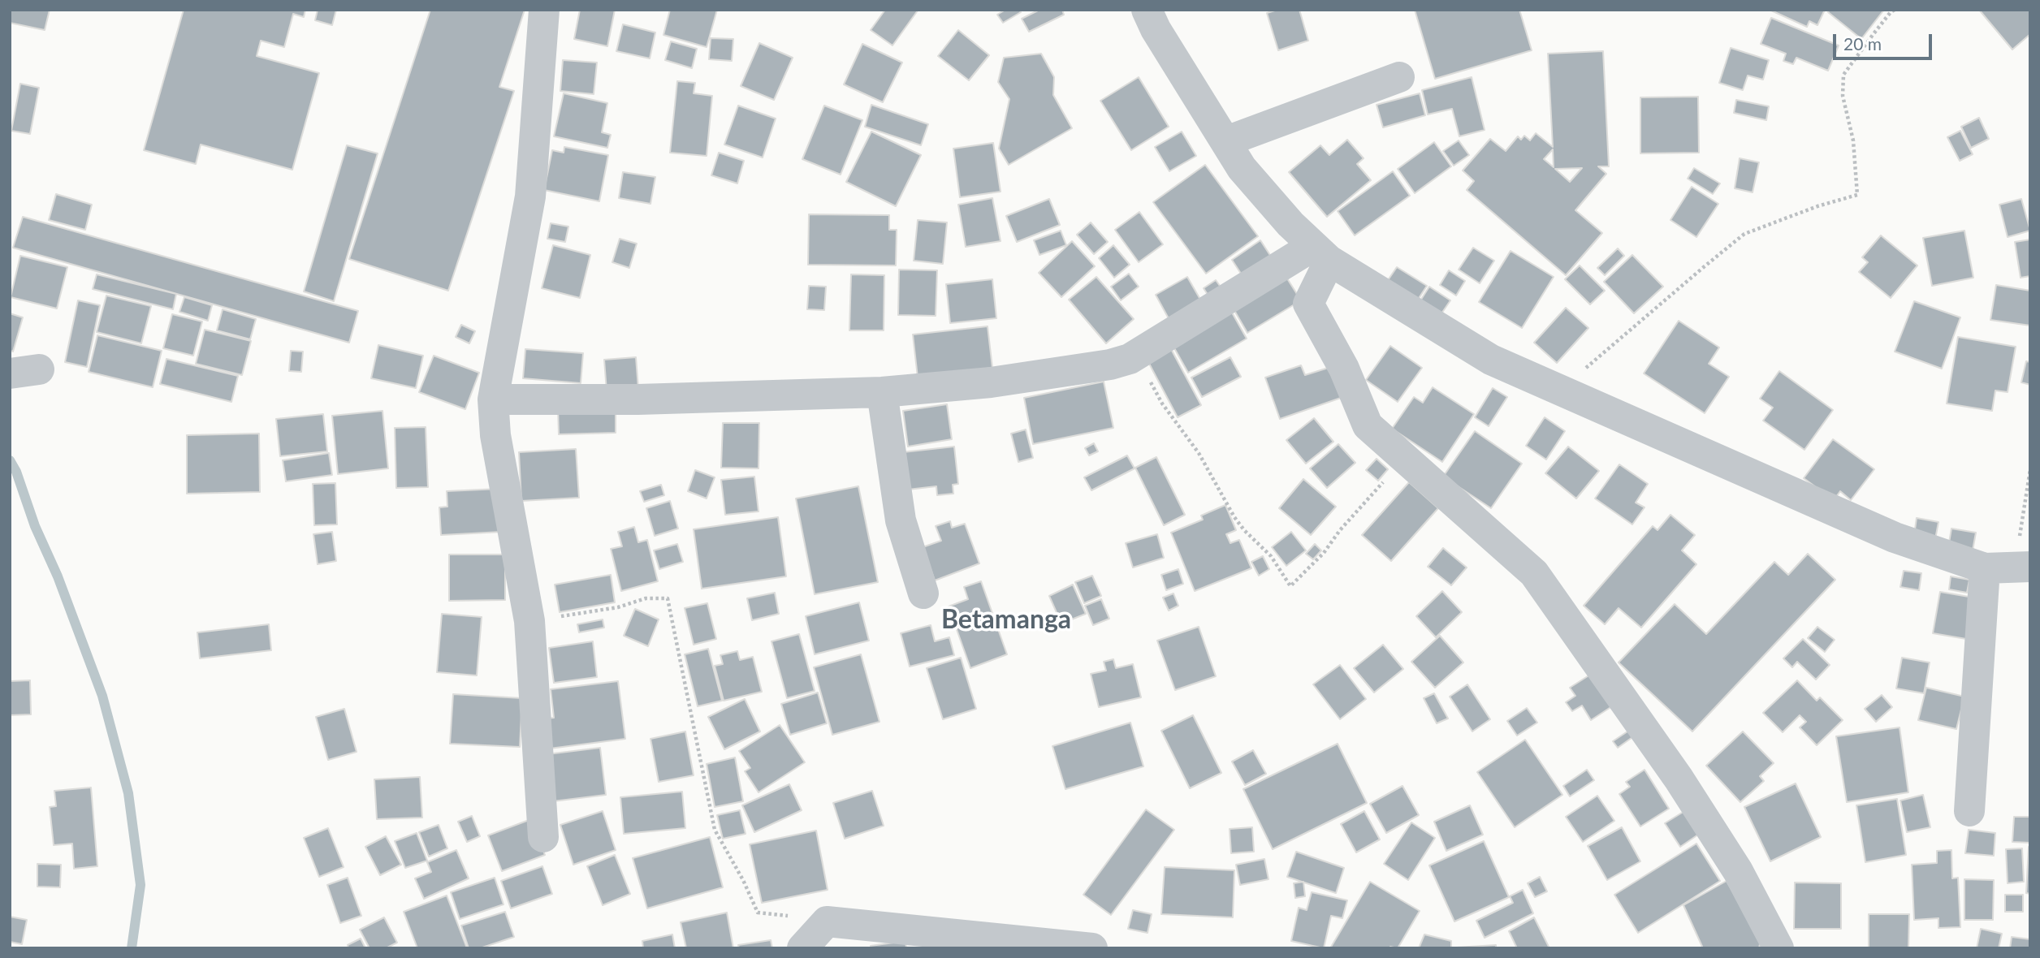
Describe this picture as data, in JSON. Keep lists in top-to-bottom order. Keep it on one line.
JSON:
{"districts":["Betamanga"],"scale_bar":"20 m"}
